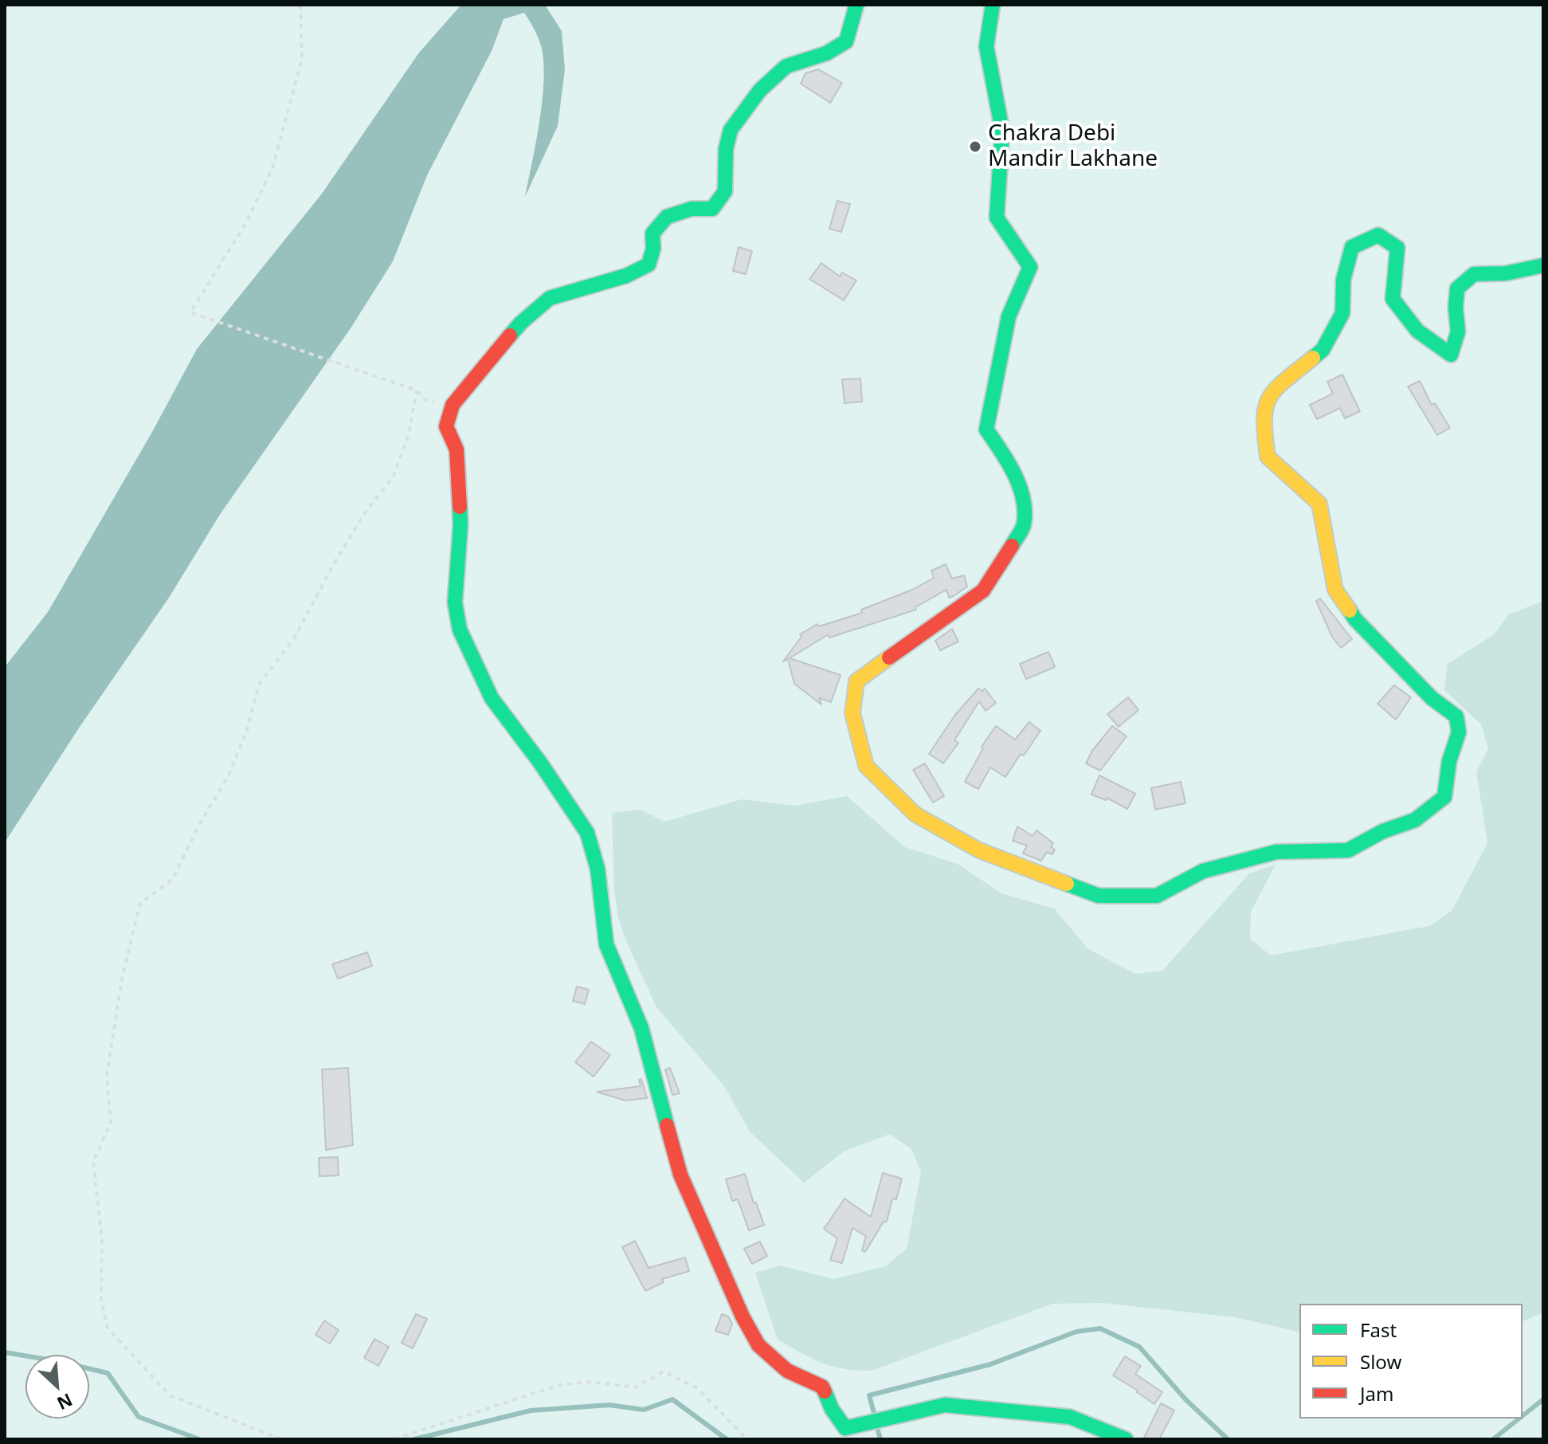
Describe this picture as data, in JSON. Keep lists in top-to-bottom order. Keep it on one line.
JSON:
{"places":["Chakra Debi Mandir Lakhane"],"legend":["Fast","Slow","Jam"],"north":"bottom right"}
